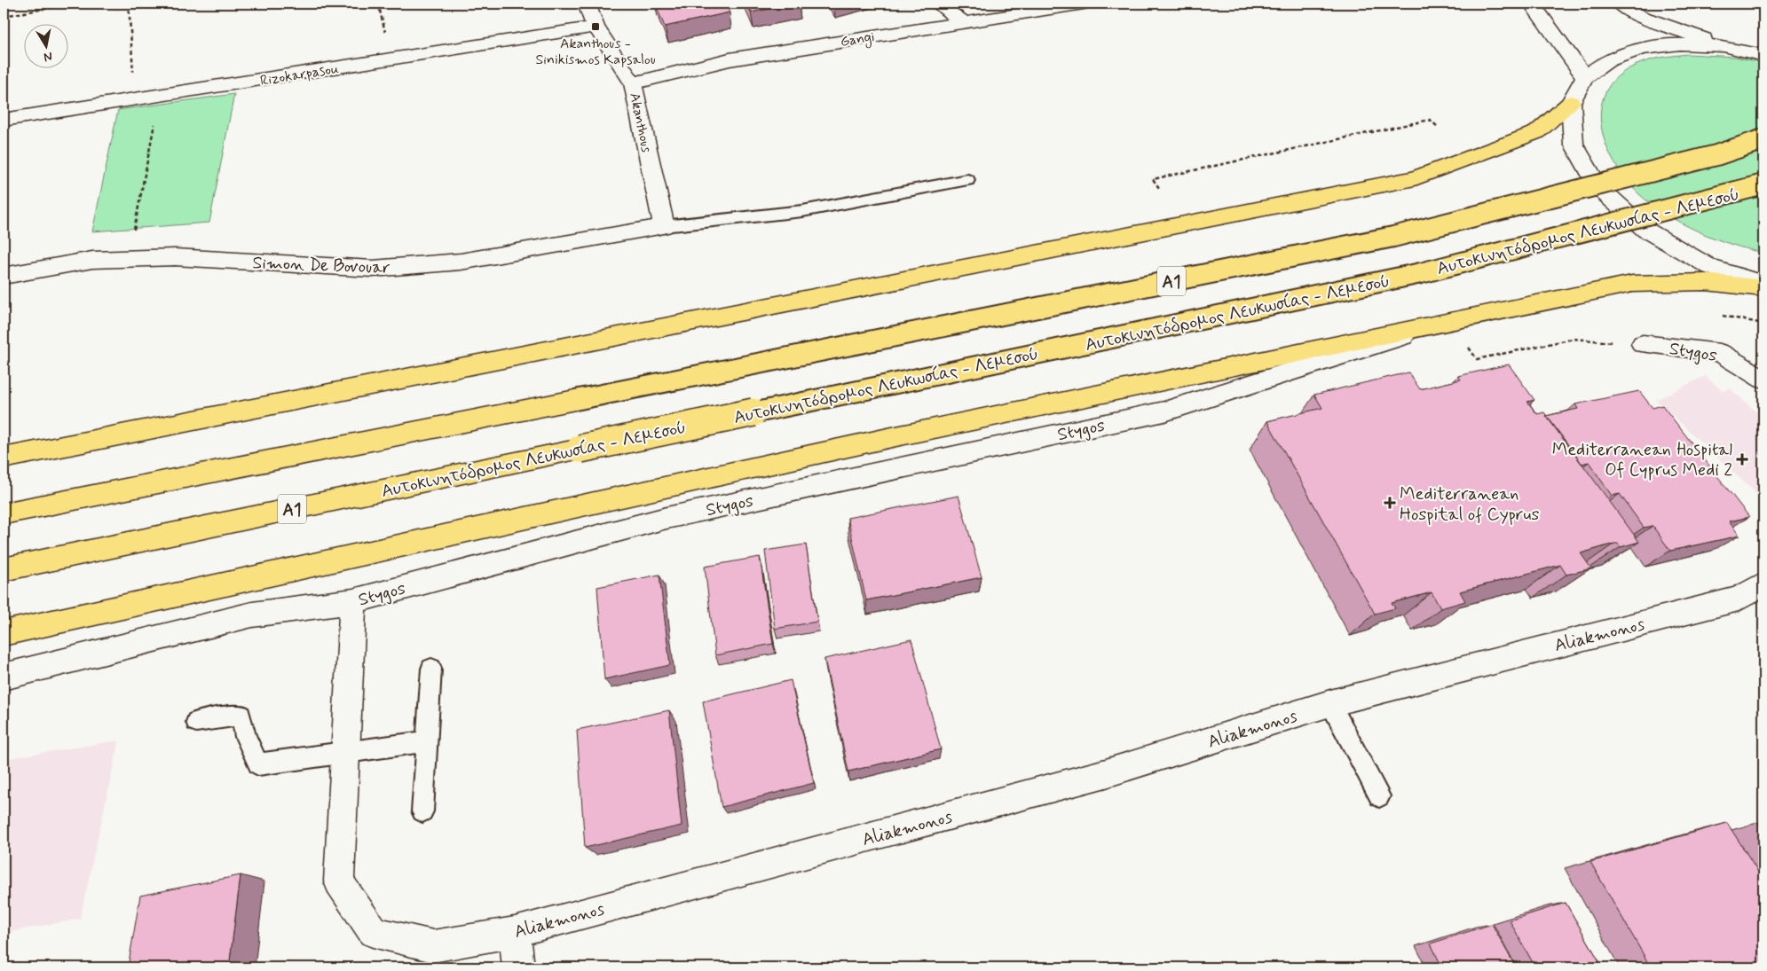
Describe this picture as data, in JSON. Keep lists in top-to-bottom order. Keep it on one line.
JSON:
{"streets":{"highway":["Αυτοκινητόδρομος Λευκωσίας - Λεμεσού","A1"],"street":["Gangi","Rizokarpasou","Akanthous","Simon De Bovouar","Stygos","Aliakmonos"]},"crossings":[["Gangi","Akanthous"],["Rizokarpasou","Akanthous"],["Akanthous","Simon De Bovouar"],["Stygos","Aliakmonos"]],"places":{"transit":["Akanthous - Sinikismos Kapsalou"],"health":["Mediterranean Hospital Of Cyprus Medi 2","Mediterranean Hospital of Cyprus"]},"north":"bottom"}
